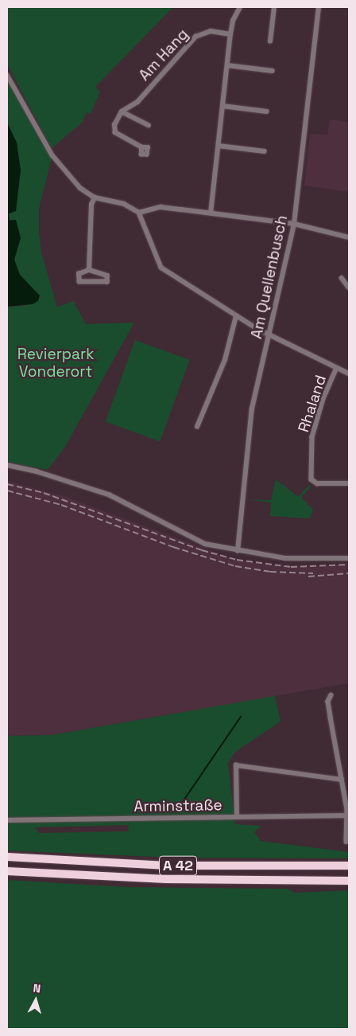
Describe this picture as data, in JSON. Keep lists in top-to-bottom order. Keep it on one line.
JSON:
{"streets":{"highway":["A 42"],"street":["Am Hang","Am Quellenbusch","Rhaland","Arminstraße"]},"parks":["Revierpark Vonderort"],"north":"top"}
